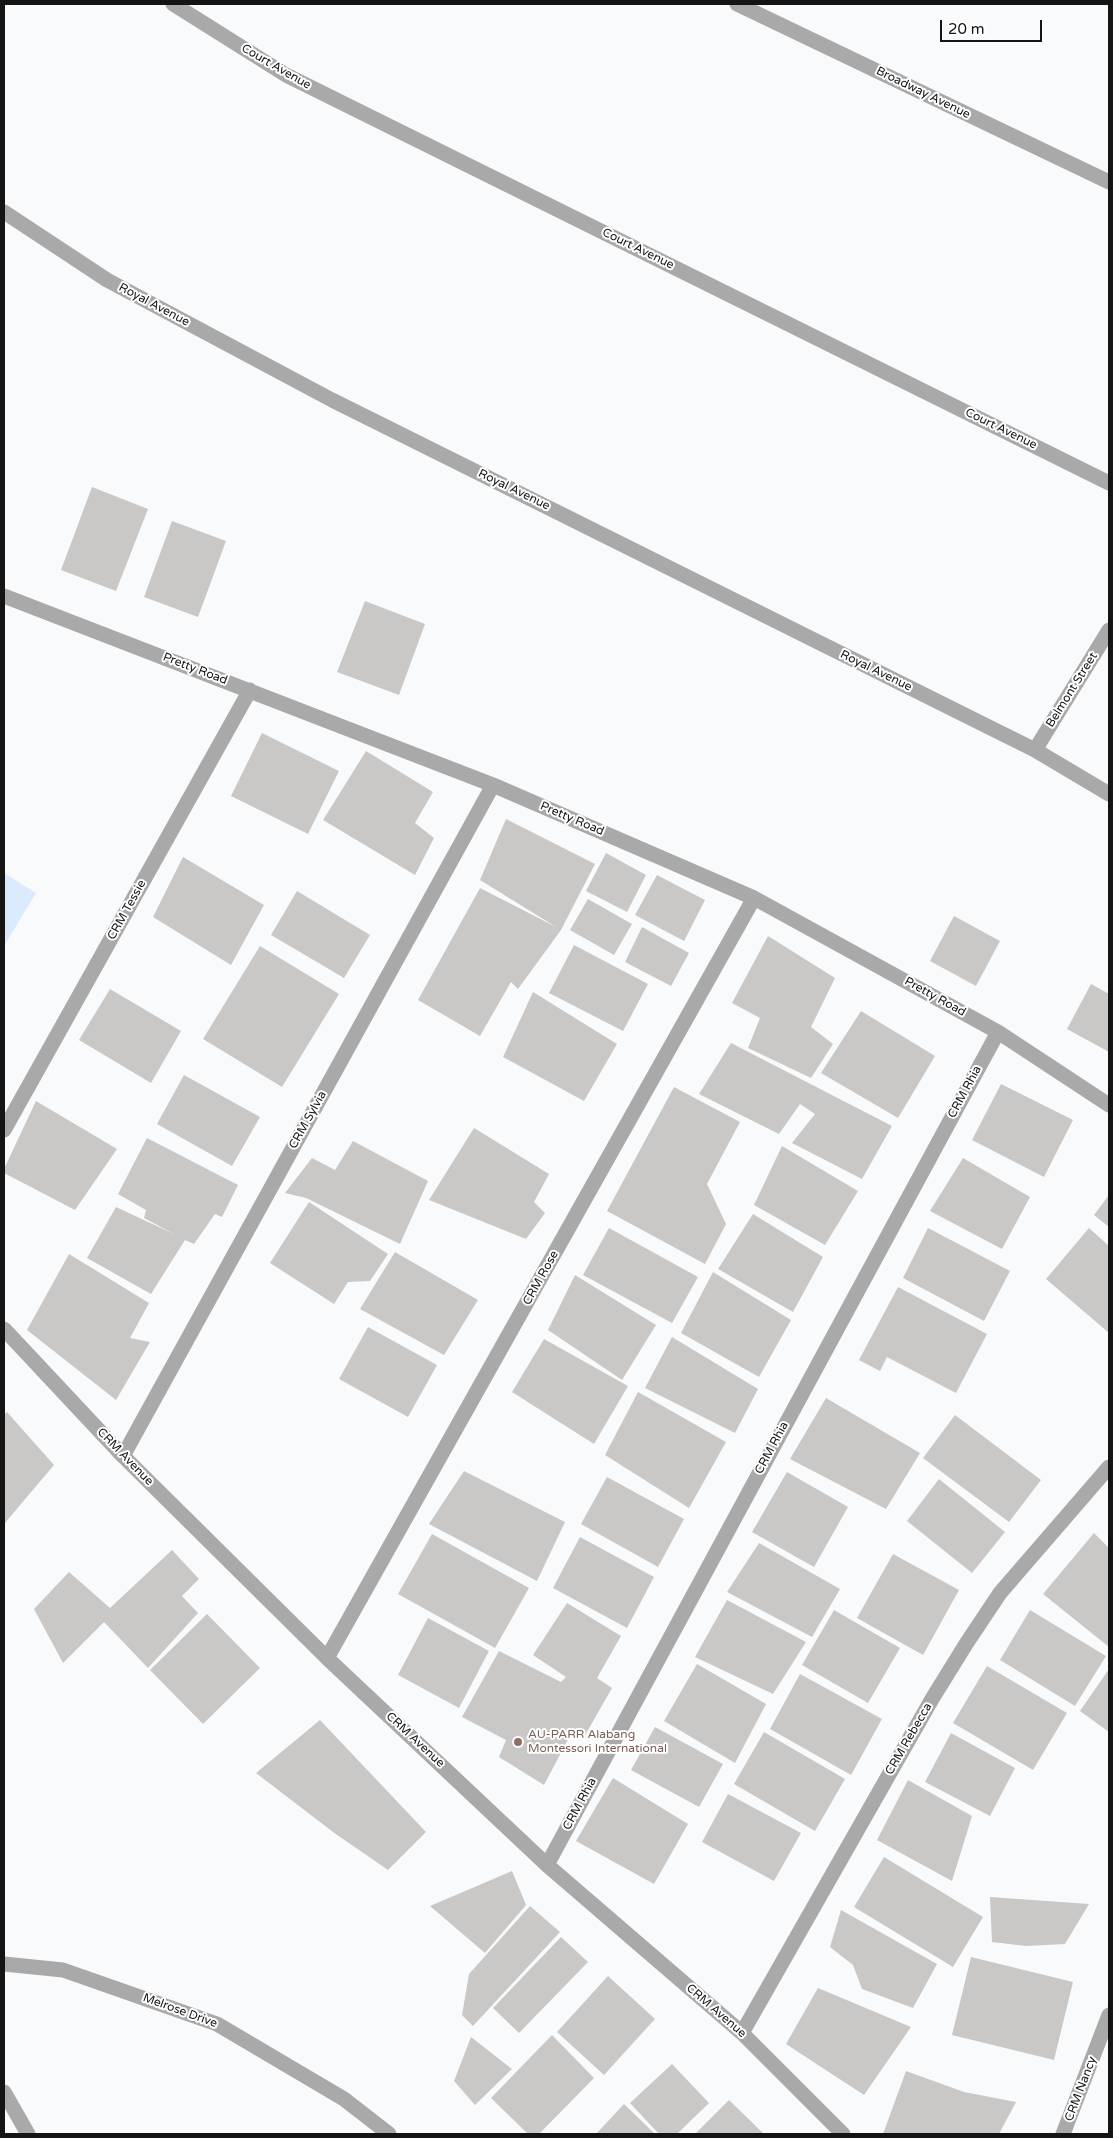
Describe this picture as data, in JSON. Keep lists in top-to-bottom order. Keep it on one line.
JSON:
{"streets":{"street":["Court Avenue","Broadway Avenue","Royal Avenue","Pretty Road","Belmont Street","CRM Tessie","CRM Rhia","CRM Sylvia","CRM Rose","CRM Avenue","CRM Rebecca","Melrose Drive","CRM Nancy"]},"crossings":[["Royal Avenue","Belmont Street"],["Pretty Road","CRM Tessie"],["Pretty Road","CRM Rhia"],["Pretty Road","CRM Sylvia"],["Pretty Road","CRM Rose"],["CRM Rhia","CRM Avenue"],["CRM Sylvia","CRM Avenue"],["CRM Rose","CRM Avenue"],["CRM Avenue","CRM Rebecca"]],"places":["AU-PARR Alabang Montessori International"],"scale_bar":"20 m"}
